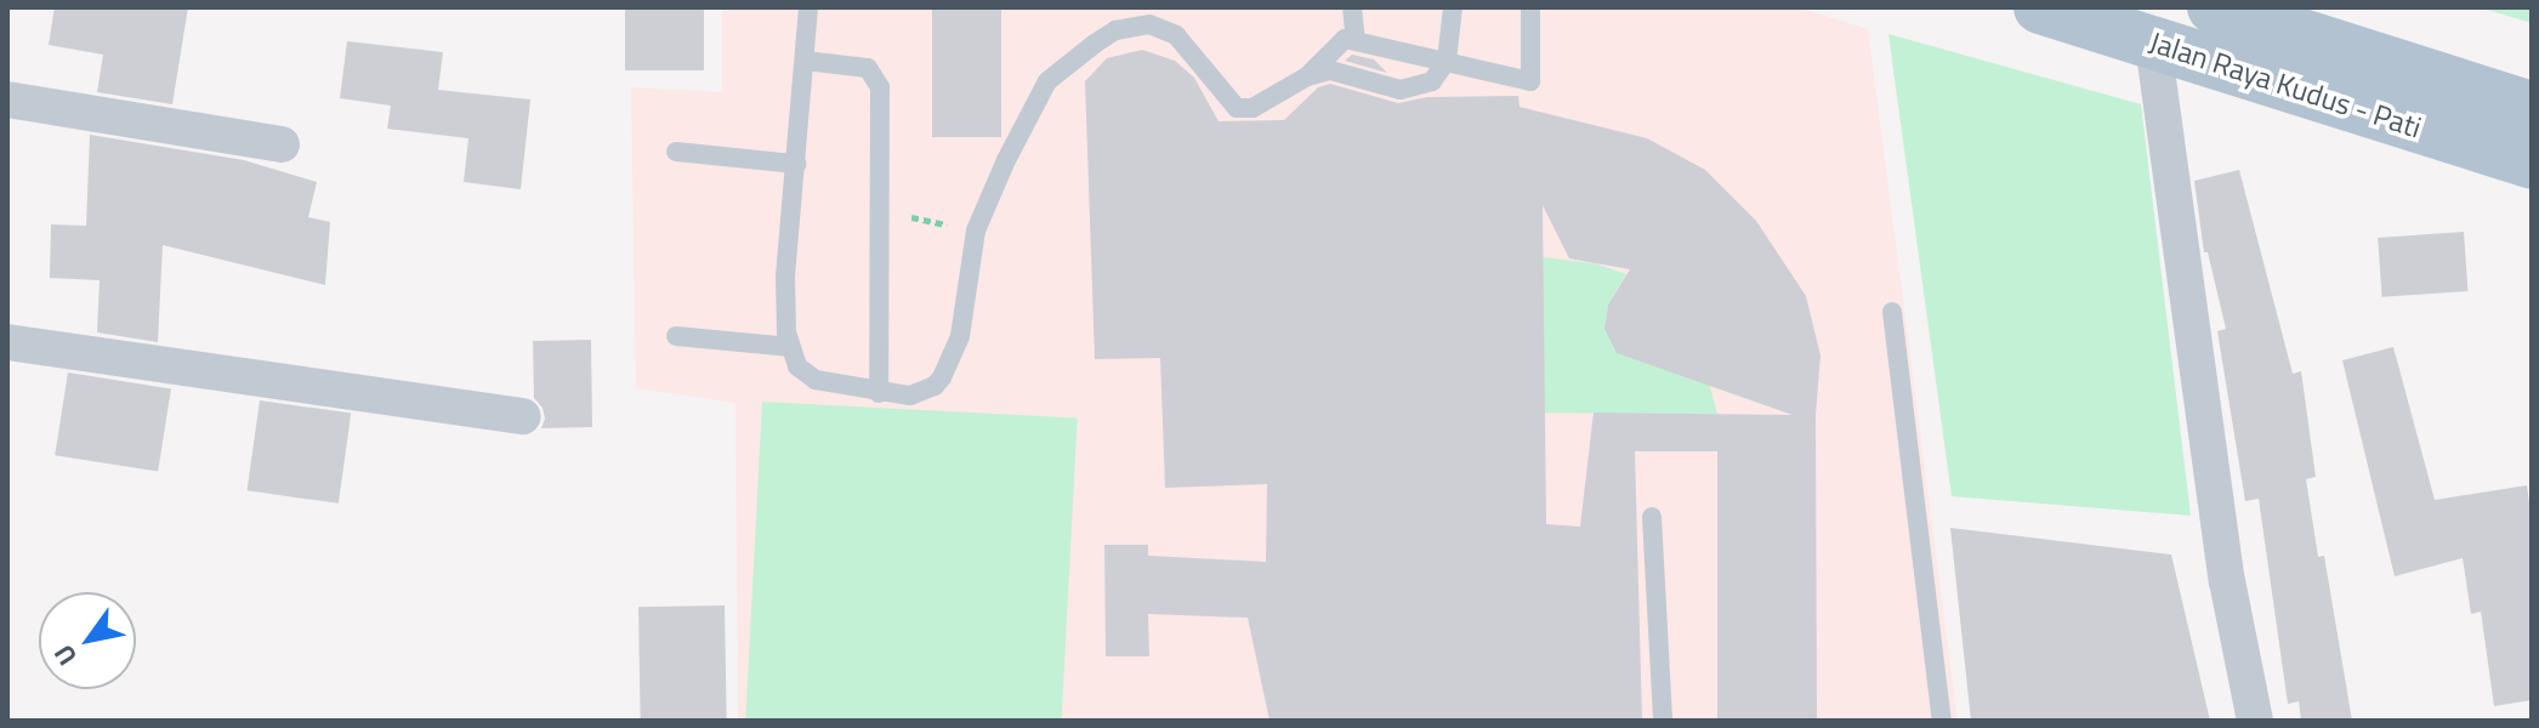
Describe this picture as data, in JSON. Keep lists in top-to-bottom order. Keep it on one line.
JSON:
{"streets":{"main road":["Jalan Raya Kudus - Pati"]},"north":"bottom left"}
